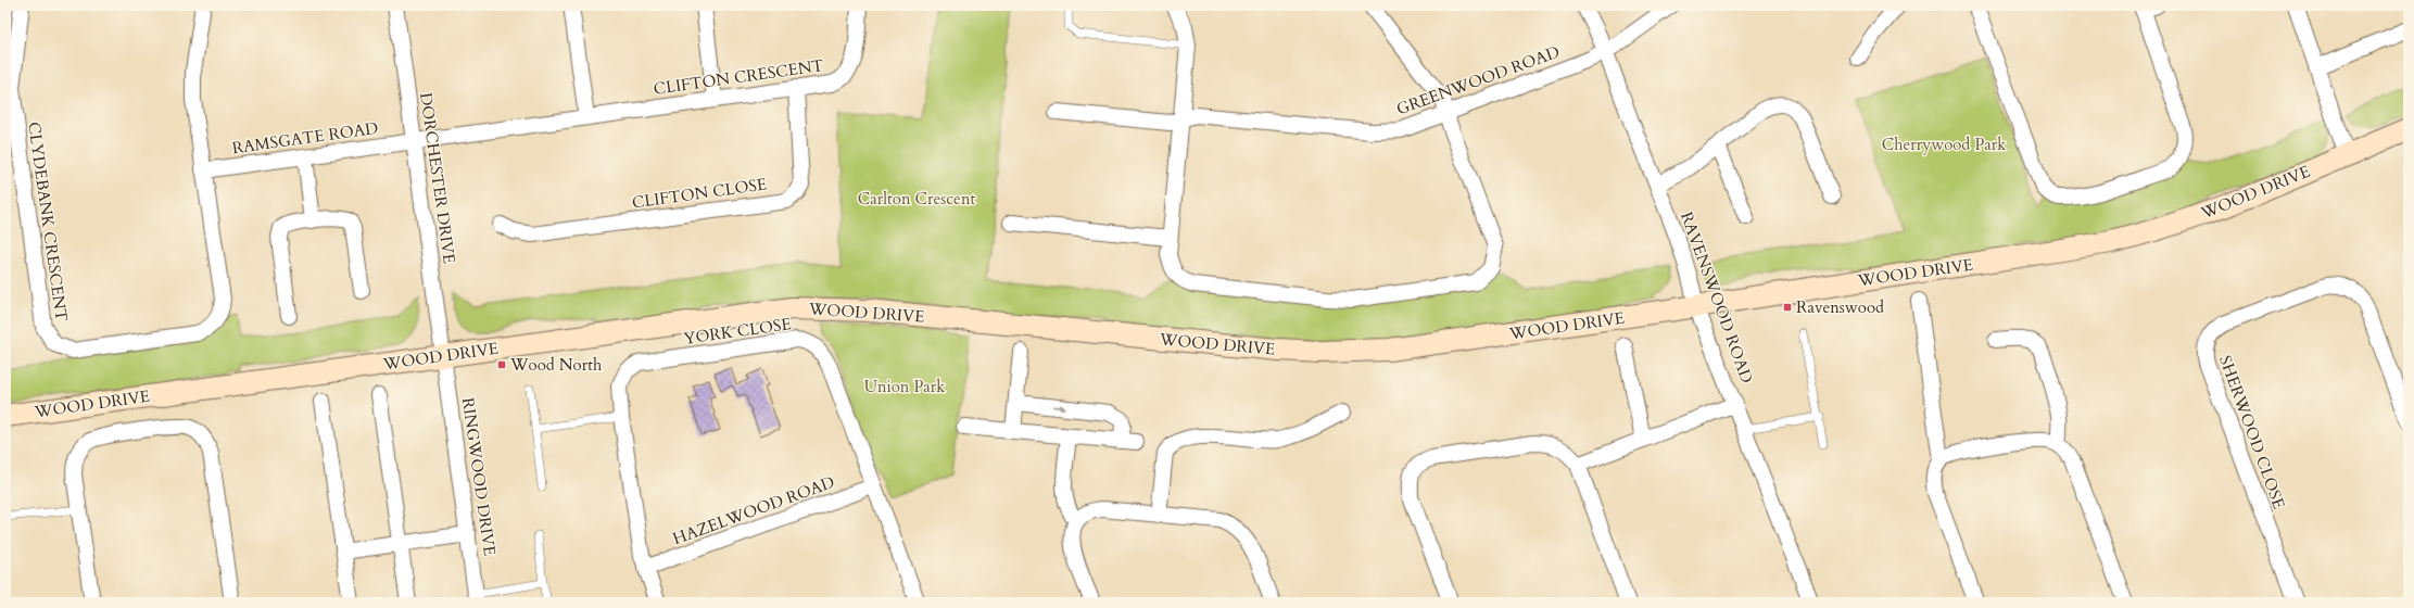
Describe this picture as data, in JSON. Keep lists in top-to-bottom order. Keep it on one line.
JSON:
{"streets":{"street":["CLIFTON CRESCENT","GREENWOOD ROAD","RAMSGATE ROAD","DORCHESTER DRIVE","WOOD DRIVE","CLIFTON CLOSE","CLYDEBANK CRESCENT","RAVENSWOOD ROAD","YORK CLOSE","SHERWOOD CLOSE","RINGWOOD DRIVE","HAZELWOOD ROAD"]},"crossings":[["CLIFTON CRESCENT","RAMSGATE ROAD"],["CLIFTON CRESCENT","DORCHESTER DRIVE"],["CLIFTON CRESCENT","CLIFTON CLOSE"],["GREENWOOD ROAD","RAVENSWOOD ROAD"],["RAMSGATE ROAD","DORCHESTER DRIVE"],["RAMSGATE ROAD","CLYDEBANK CRESCENT"],["DORCHESTER DRIVE","WOOD DRIVE"],["DORCHESTER DRIVE","RINGWOOD DRIVE"],["WOOD DRIVE","RAVENSWOOD ROAD"],["WOOD DRIVE","RINGWOOD DRIVE"],["YORK CLOSE","HAZELWOOD ROAD"]],"parks":["Cherrywood Park","Carlton Crescent","Union Park"],"places":{"transit":["Ravenswood","Wood North"]}}
